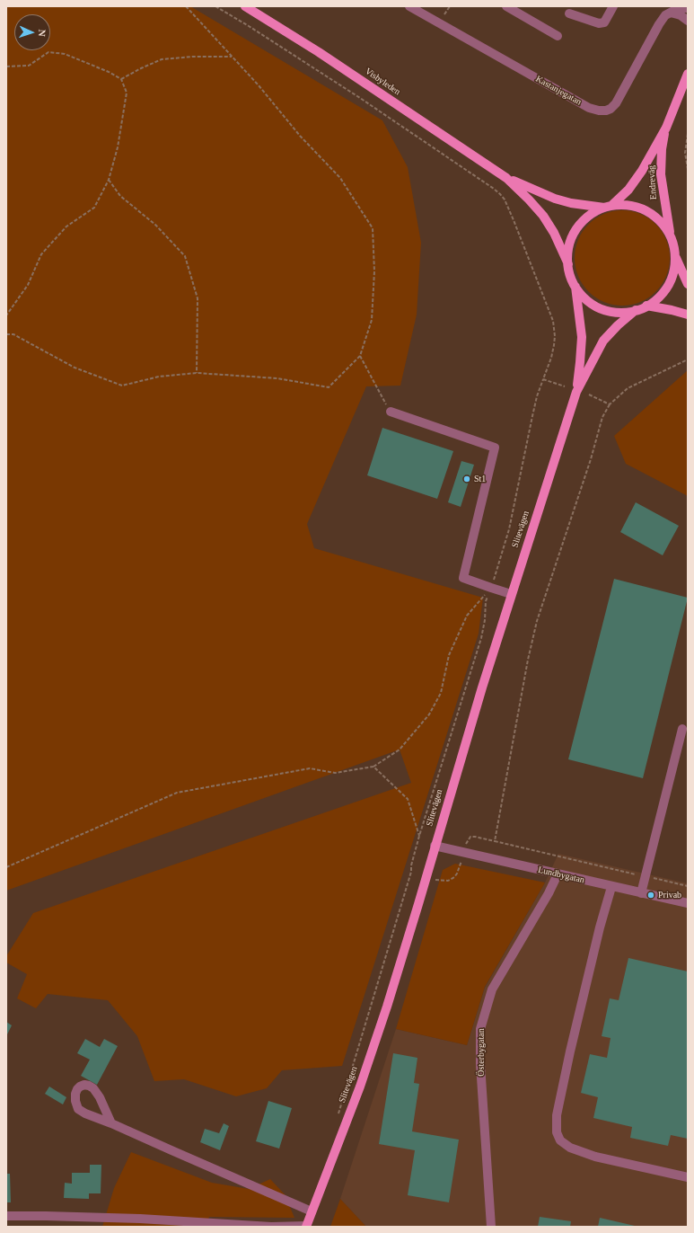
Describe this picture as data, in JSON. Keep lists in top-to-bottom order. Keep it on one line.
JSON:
{"streets":{"main road":["Visbyleden","Endreväg","Slitevägen"],"street":["Kastanjegatan","Lundbygatan","Österbygatan"]},"crossings":[["Visbyleden","Endreväg"],["Visbyleden","Slitevägen"],["Endreväg","Slitevägen"],["Slitevägen","Lundbygatan"],["Lundbygatan","Österbygatan"]],"places":["St1","Privab"],"north":"right"}
